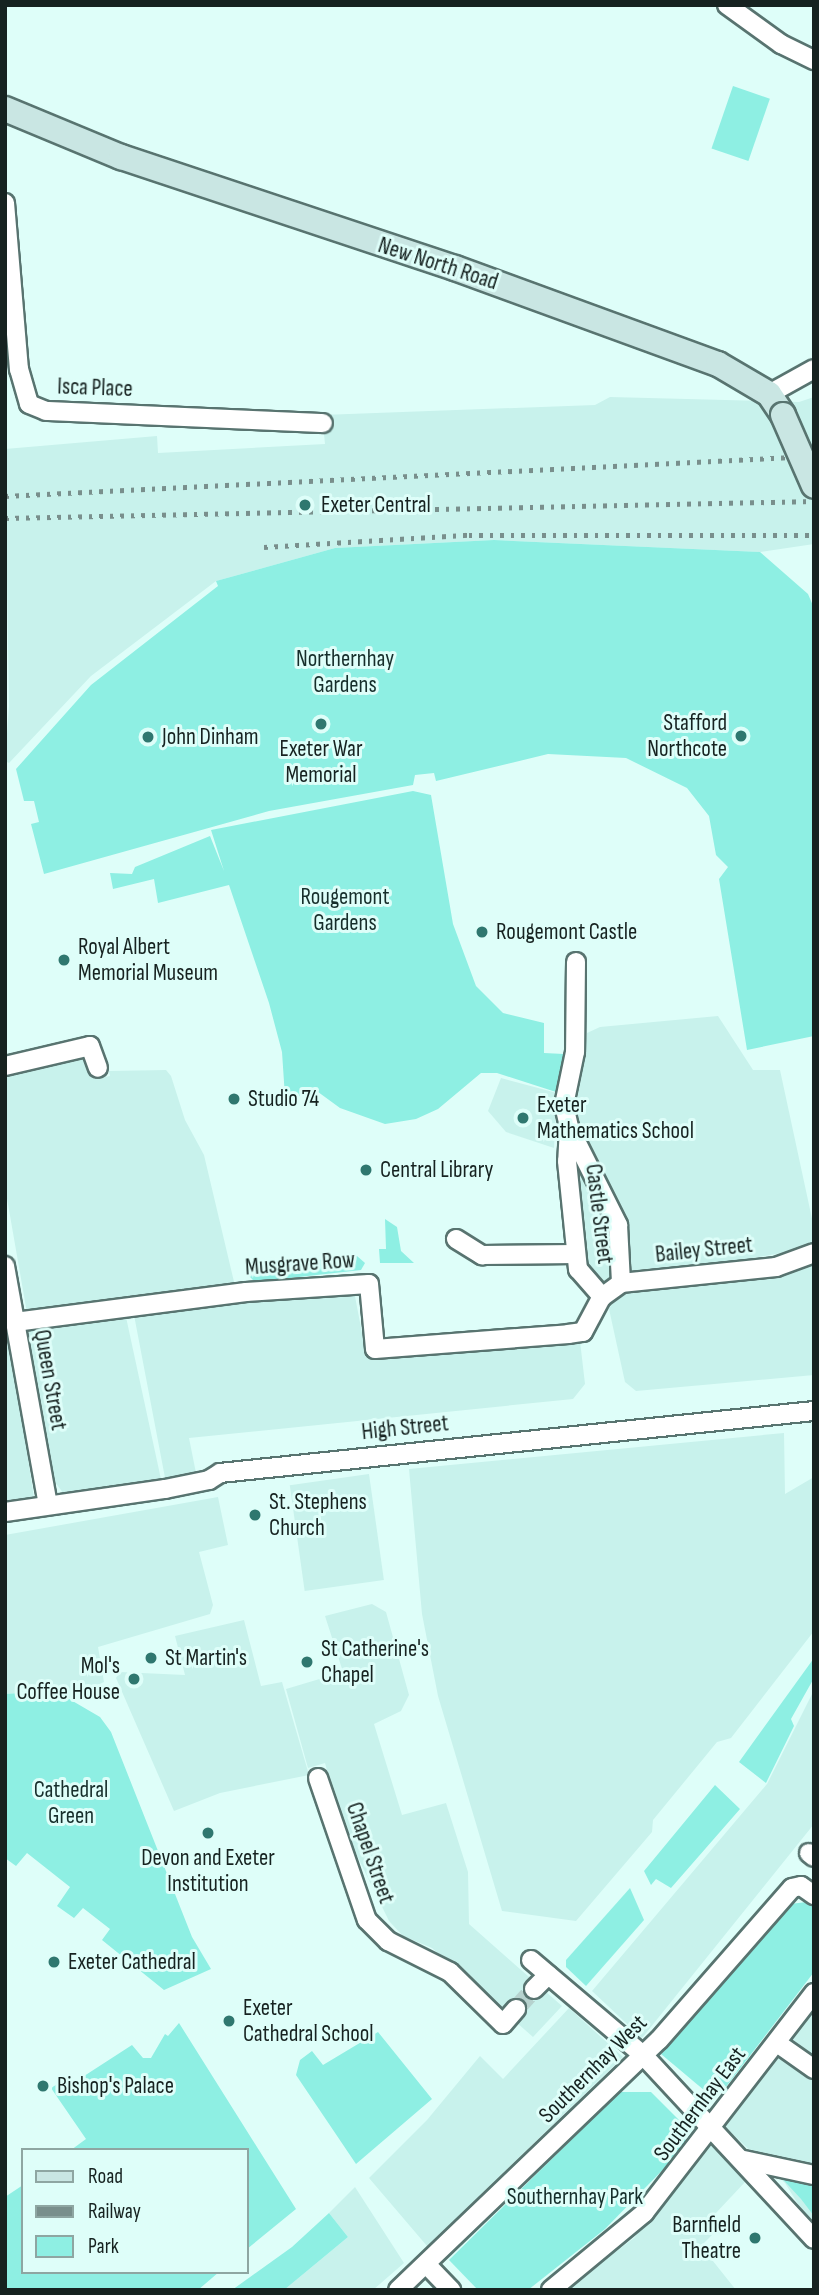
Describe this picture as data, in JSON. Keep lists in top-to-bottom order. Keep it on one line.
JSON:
{"streets":{"main road":["New North Road"],"street":["Isca Place","Castle Street","Bailey Street","Musgrave Row","Queen Street","High Street","Chapel Street","Southernhay West","Southernhay East"]},"crossings":[["Castle Street","Musgrave Row"],["Musgrave Row","Queen Street"],["Queen Street","High Street"]],"parks":["Northernhay Gardens","Rougemont Gardens","Cathedral Green","Southernhay Park"],"places":["Exeter Central","Exeter War Memorial","Stafford Northcote","John Dinham","Rougemont Castle","Royal Albert Memorial Museum","Studio 74","Exeter Mathematics School","Central Library","St. Stephens Church","St Martin's","St Catherine's Chapel","Mol's Coffee House","Devon and Exeter Institution","Exeter Cathedral","Exeter Cathedral School","Bishop's Palace","Barnfield Theatre"],"legend":["Road","Railway","Park"]}
